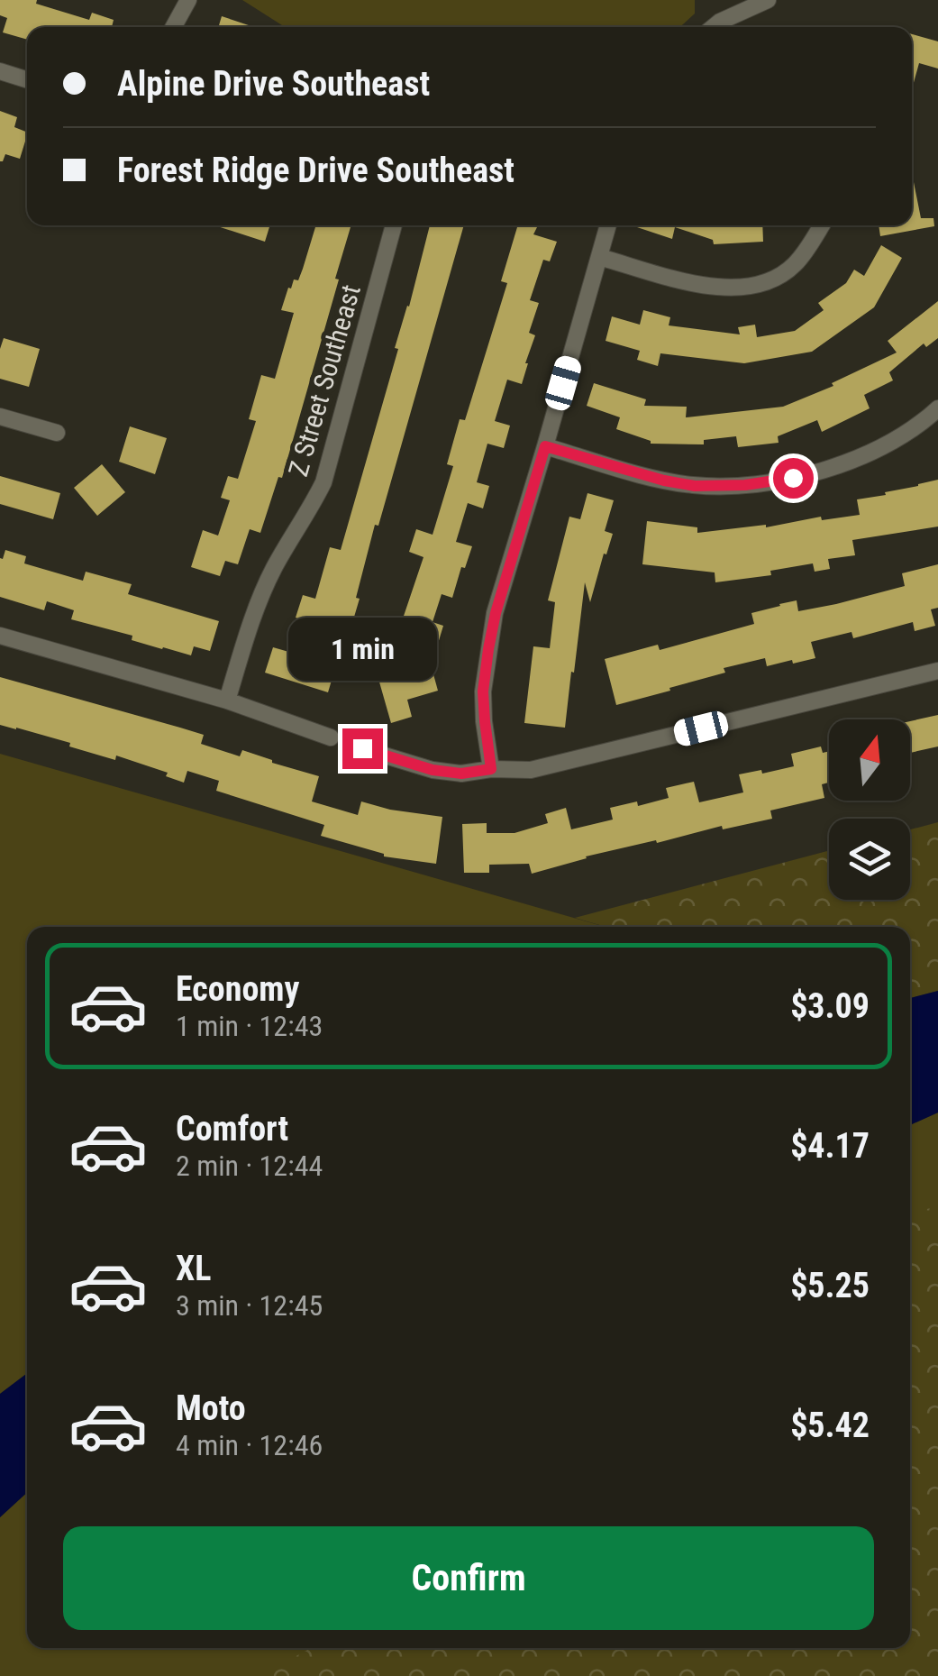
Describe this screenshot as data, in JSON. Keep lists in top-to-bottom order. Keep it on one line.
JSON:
{"streets":{"street":["Z Street Southeast"]},"north":"top","page":{"banner":["Alpine Drive Southeast","Forest Ridge Drive Southeast"],"bubble":"1 min","list":[{"name":"Economy","note":"1 min · 12:43","value":"$3.09"},{"name":"Comfort","note":"2 min · 12:44","value":"$4.17"},{"name":"XL","note":"3 min · 12:45","value":"$5.25"},{"name":"Moto","note":"4 min · 12:46","value":"$5.42"}],"buttons":"Confirm"}}
